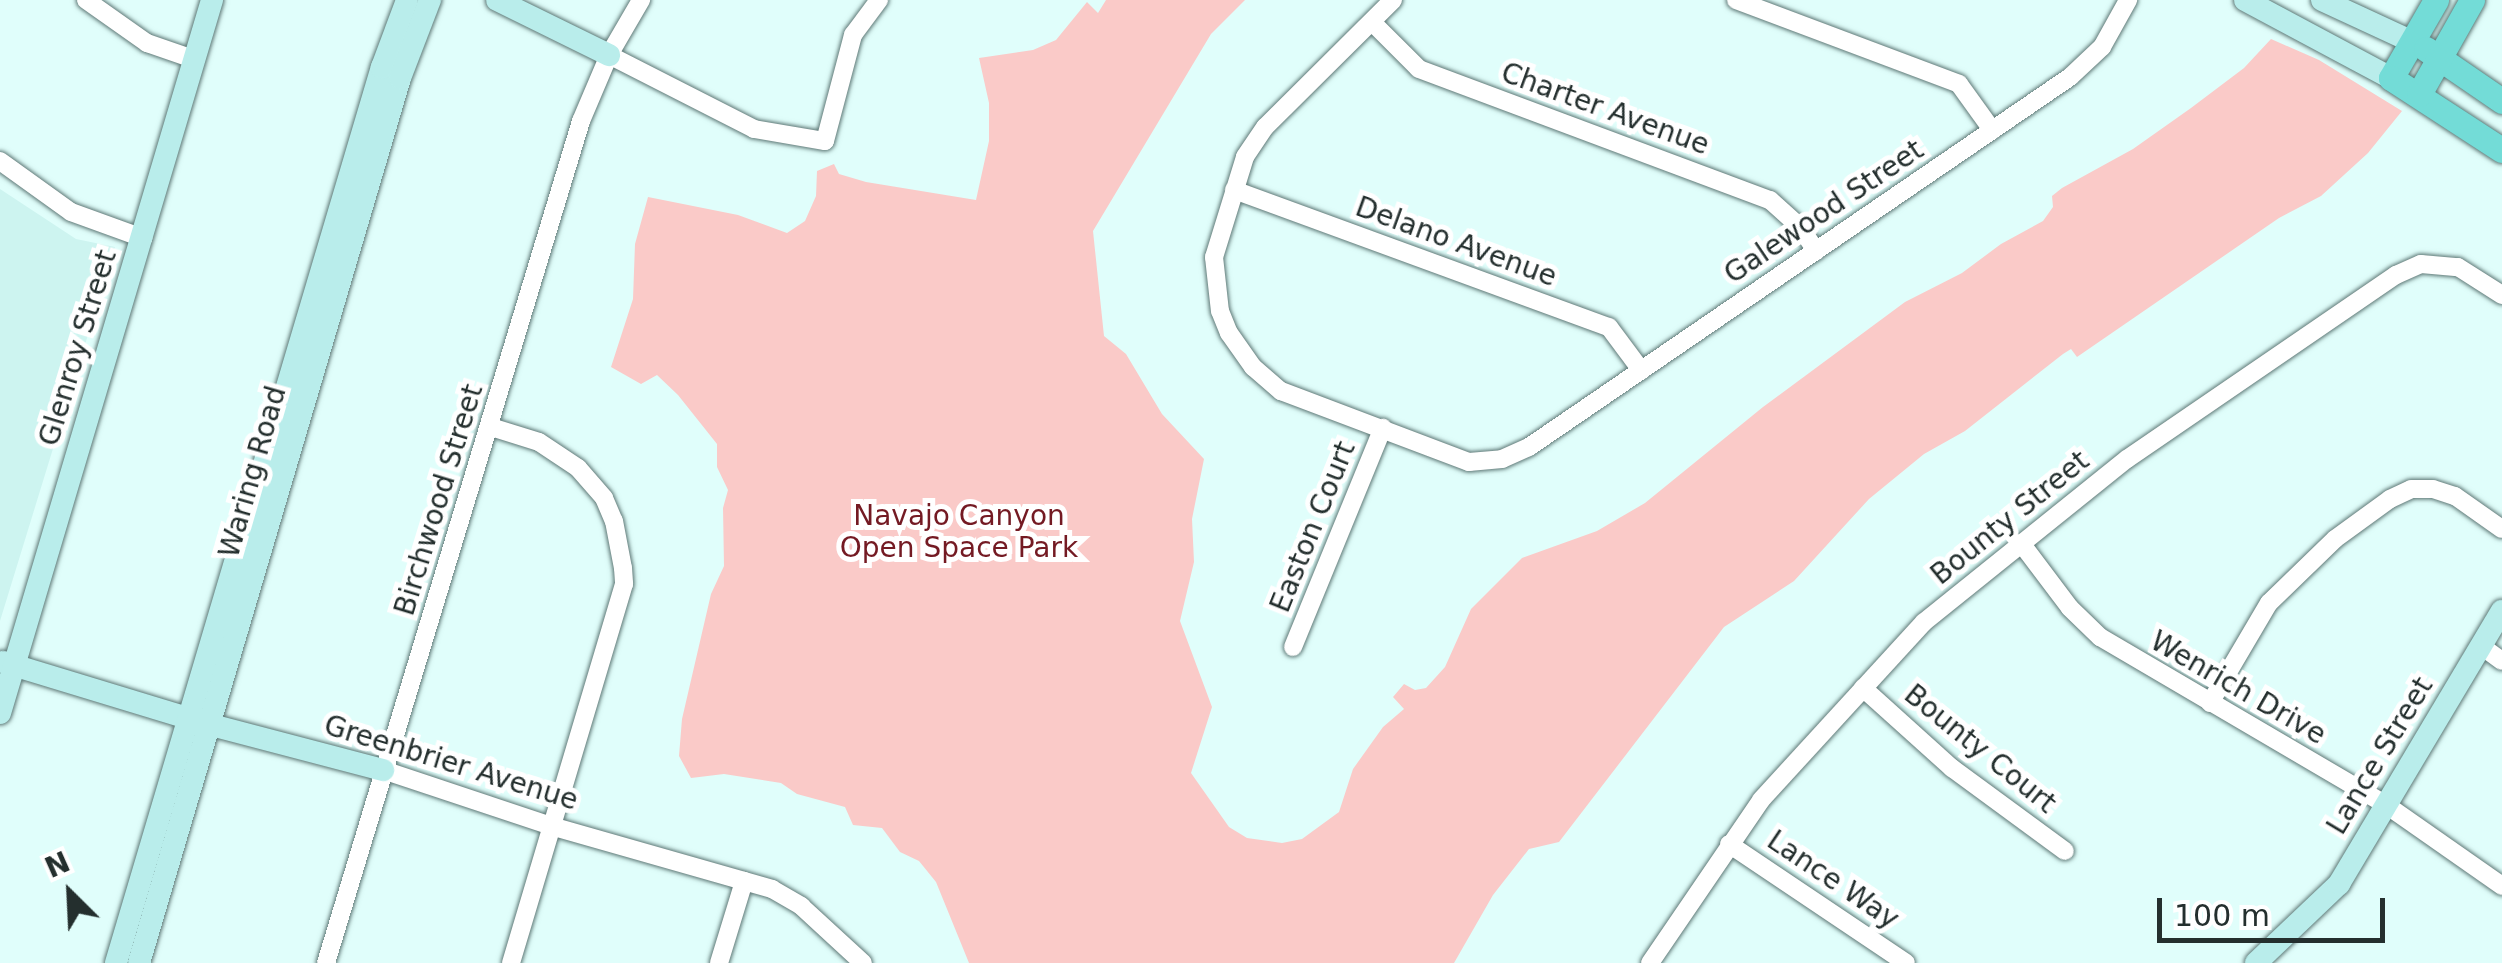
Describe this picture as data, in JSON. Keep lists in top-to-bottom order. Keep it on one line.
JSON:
{"streets":{"main road":["Glenroy Street","Waring Road","Lance Street","Greenbrier Avenue"],"street":["Charter Avenue","Galewood Street","Delano Avenue","Birchwood Street","Bounty Street","Easton Court","Wenrich Drive","Bounty Court","Lance Way"]},"crossings":[["Charter Avenue","Galewood Street"],["Galewood Street","Delano Avenue"],["Galewood Street","Easton Court"],["Glenroy Street","Greenbrier Avenue"],["Waring Road","Greenbrier Avenue"],["Birchwood Street","Greenbrier Avenue"],["Bounty Street","Wenrich Drive"],["Bounty Street","Bounty Court"],["Bounty Street","Lance Way"],["Wenrich Drive","Lance Street"]],"parks":["Navajo Canyon Open Space Park"],"scale_bar":"100 m","north":"top left"}
